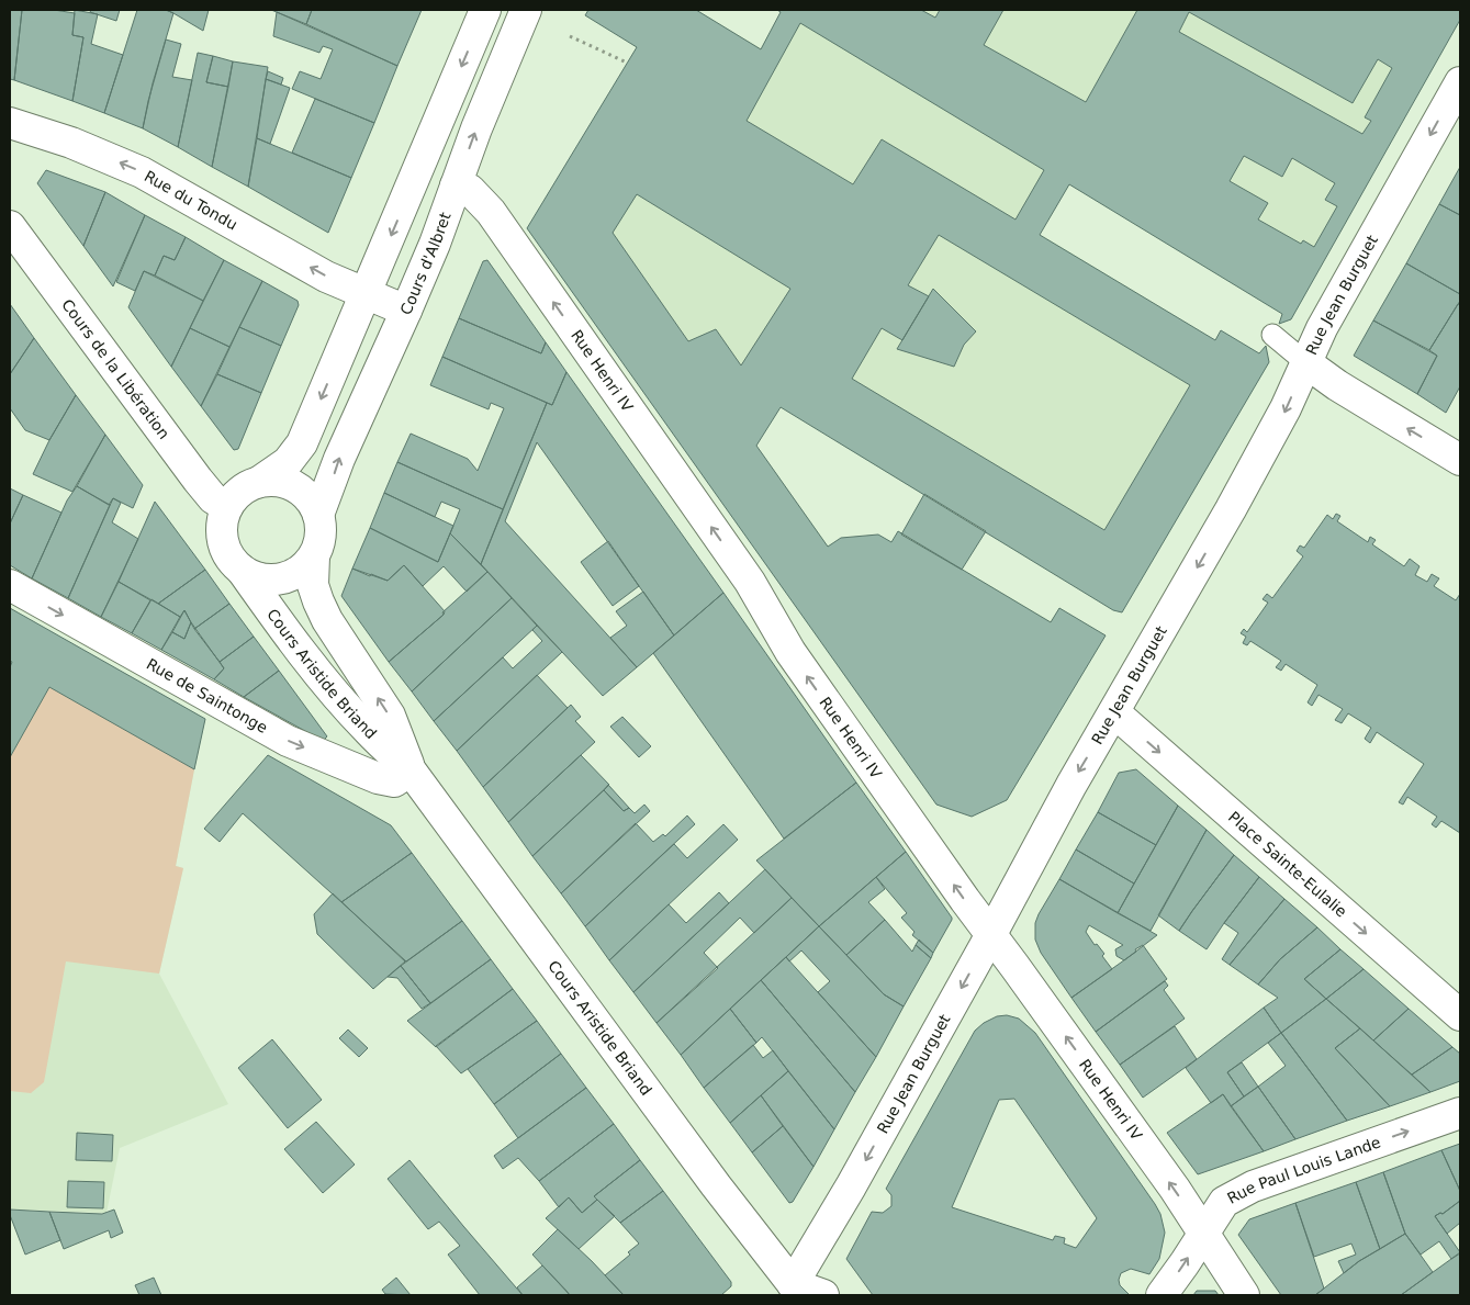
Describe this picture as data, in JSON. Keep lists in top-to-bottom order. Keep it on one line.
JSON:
{"streets":{"street":["Rue du Tondu","Cours d'Albret","Rue Jean Burguet","Cours de la Libération","Rue Henri IV","Cours Aristide Briand","Rue de Saintonge","Place Sainte-Eulalie","Rue Paul Louis Lande"]},"crossings":[["Rue du Tondu","Cours d'Albret"],["Cours d'Albret","Cours de la Libération"],["Cours d'Albret","Rue Henri IV"],["Cours d'Albret","Cours Aristide Briand"],["Rue Jean Burguet","Rue Henri IV"],["Rue Jean Burguet","Cours Aristide Briand"],["Rue Jean Burguet","Place Sainte-Eulalie"],["Cours de la Libération","Cours Aristide Briand"],["Rue Henri IV","Rue Paul Louis Lande"],["Cours Aristide Briand","Rue de Saintonge"]],"one_way":["Rue du Tondu","Rue Jean Burguet","Rue Henri IV","Rue de Saintonge","Place Sainte-Eulalie","Rue Paul Louis Lande"]}
